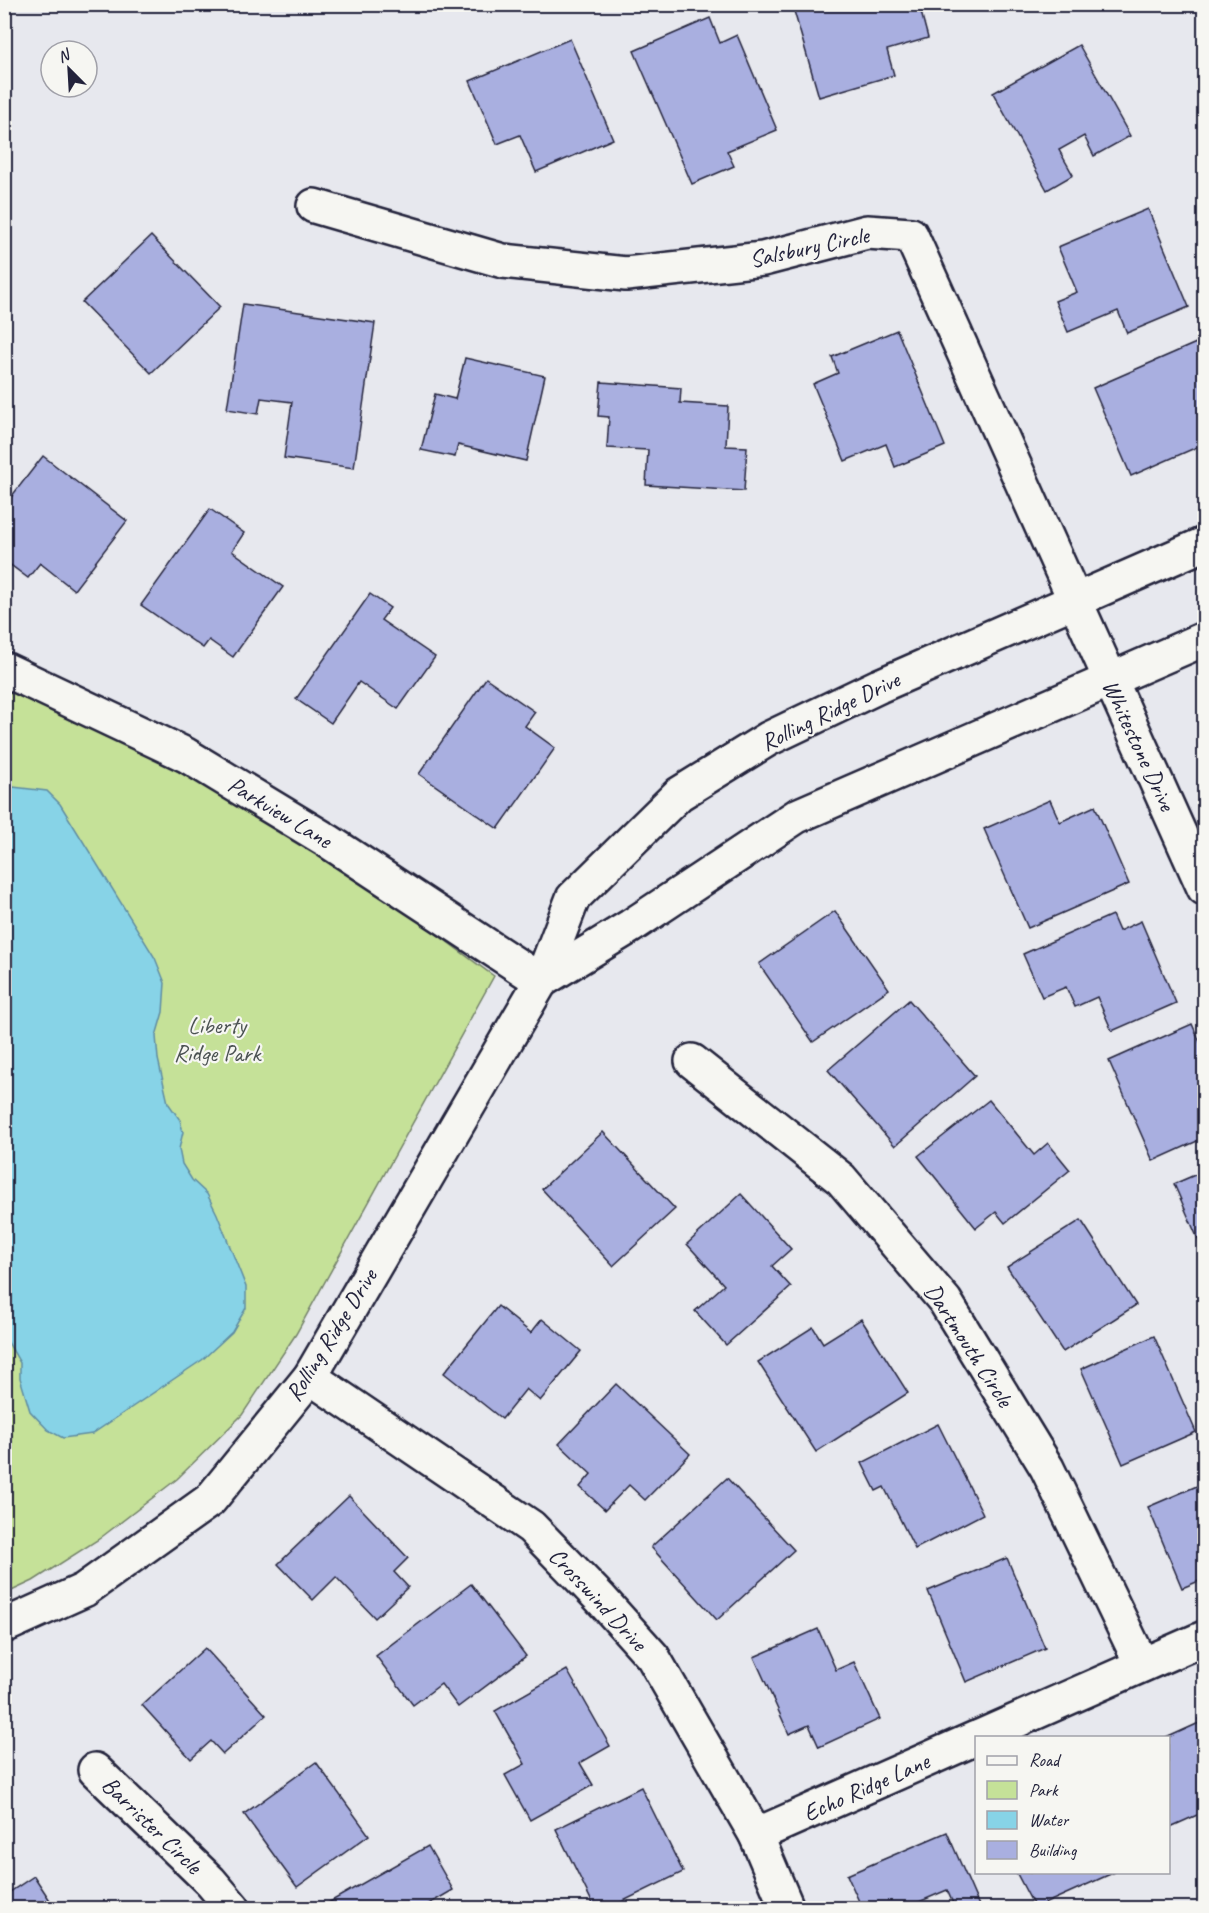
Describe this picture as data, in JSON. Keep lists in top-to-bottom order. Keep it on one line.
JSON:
{"streets":{"street":["Salsbury Circle","Rolling Ridge Drive","Whitestone Drive","Parkview Lane","Dartmouth Circle","Crosswind Drive","Echo Ridge Lane","Barrister Circle"]},"crossings":[["Salsbury Circle","Rolling Ridge Drive"],["Salsbury Circle","Whitestone Drive"],["Rolling Ridge Drive","Whitestone Drive"],["Rolling Ridge Drive","Parkview Lane"],["Rolling Ridge Drive","Crosswind Drive"],["Dartmouth Circle","Echo Ridge Lane"],["Crosswind Drive","Echo Ridge Lane"]],"parks":["Liberty Ridge Park"],"legend":["Road","Park","Water","Building"],"north":"top left"}
